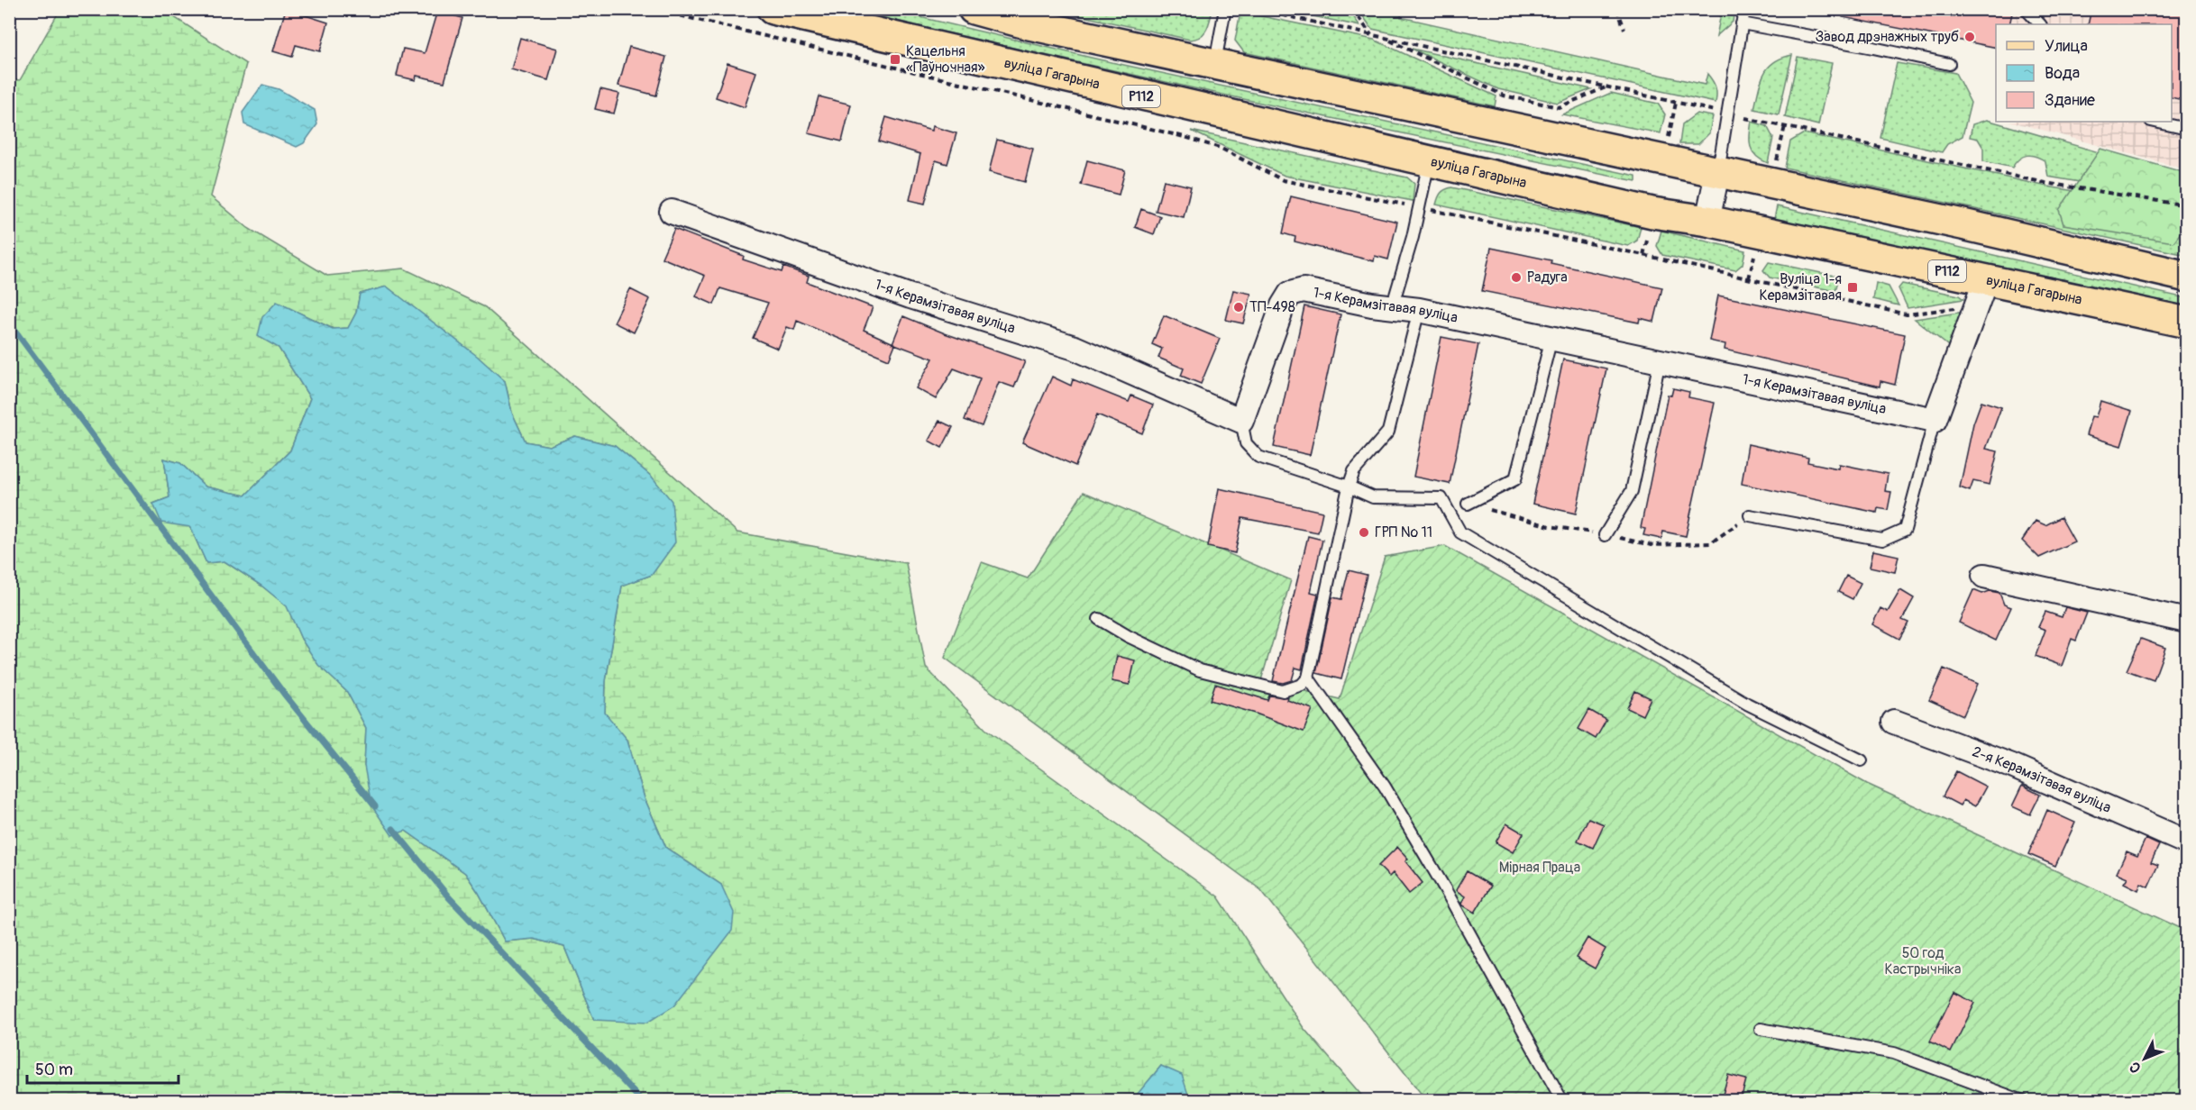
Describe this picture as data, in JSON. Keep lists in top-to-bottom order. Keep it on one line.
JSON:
{"streets":{"main road":["вуліца Гагарына","Р112"],"street":["1-я Керамзітавая вуліца","2-я Керамзітавая вуліца"]},"parks":["Мірная Праца","50 год Кастрычніка"],"places":{"other":["Завод дрэнажных труб","Радуга","ТП-498","ГРП № 11"],"transit":["Кацельня «Паўночная»","Вуліца 1-я Керамзітавая"]},"legend":["Улица","Вода","Здание"],"scale_bar":"50 m","north":"bottom left"}
